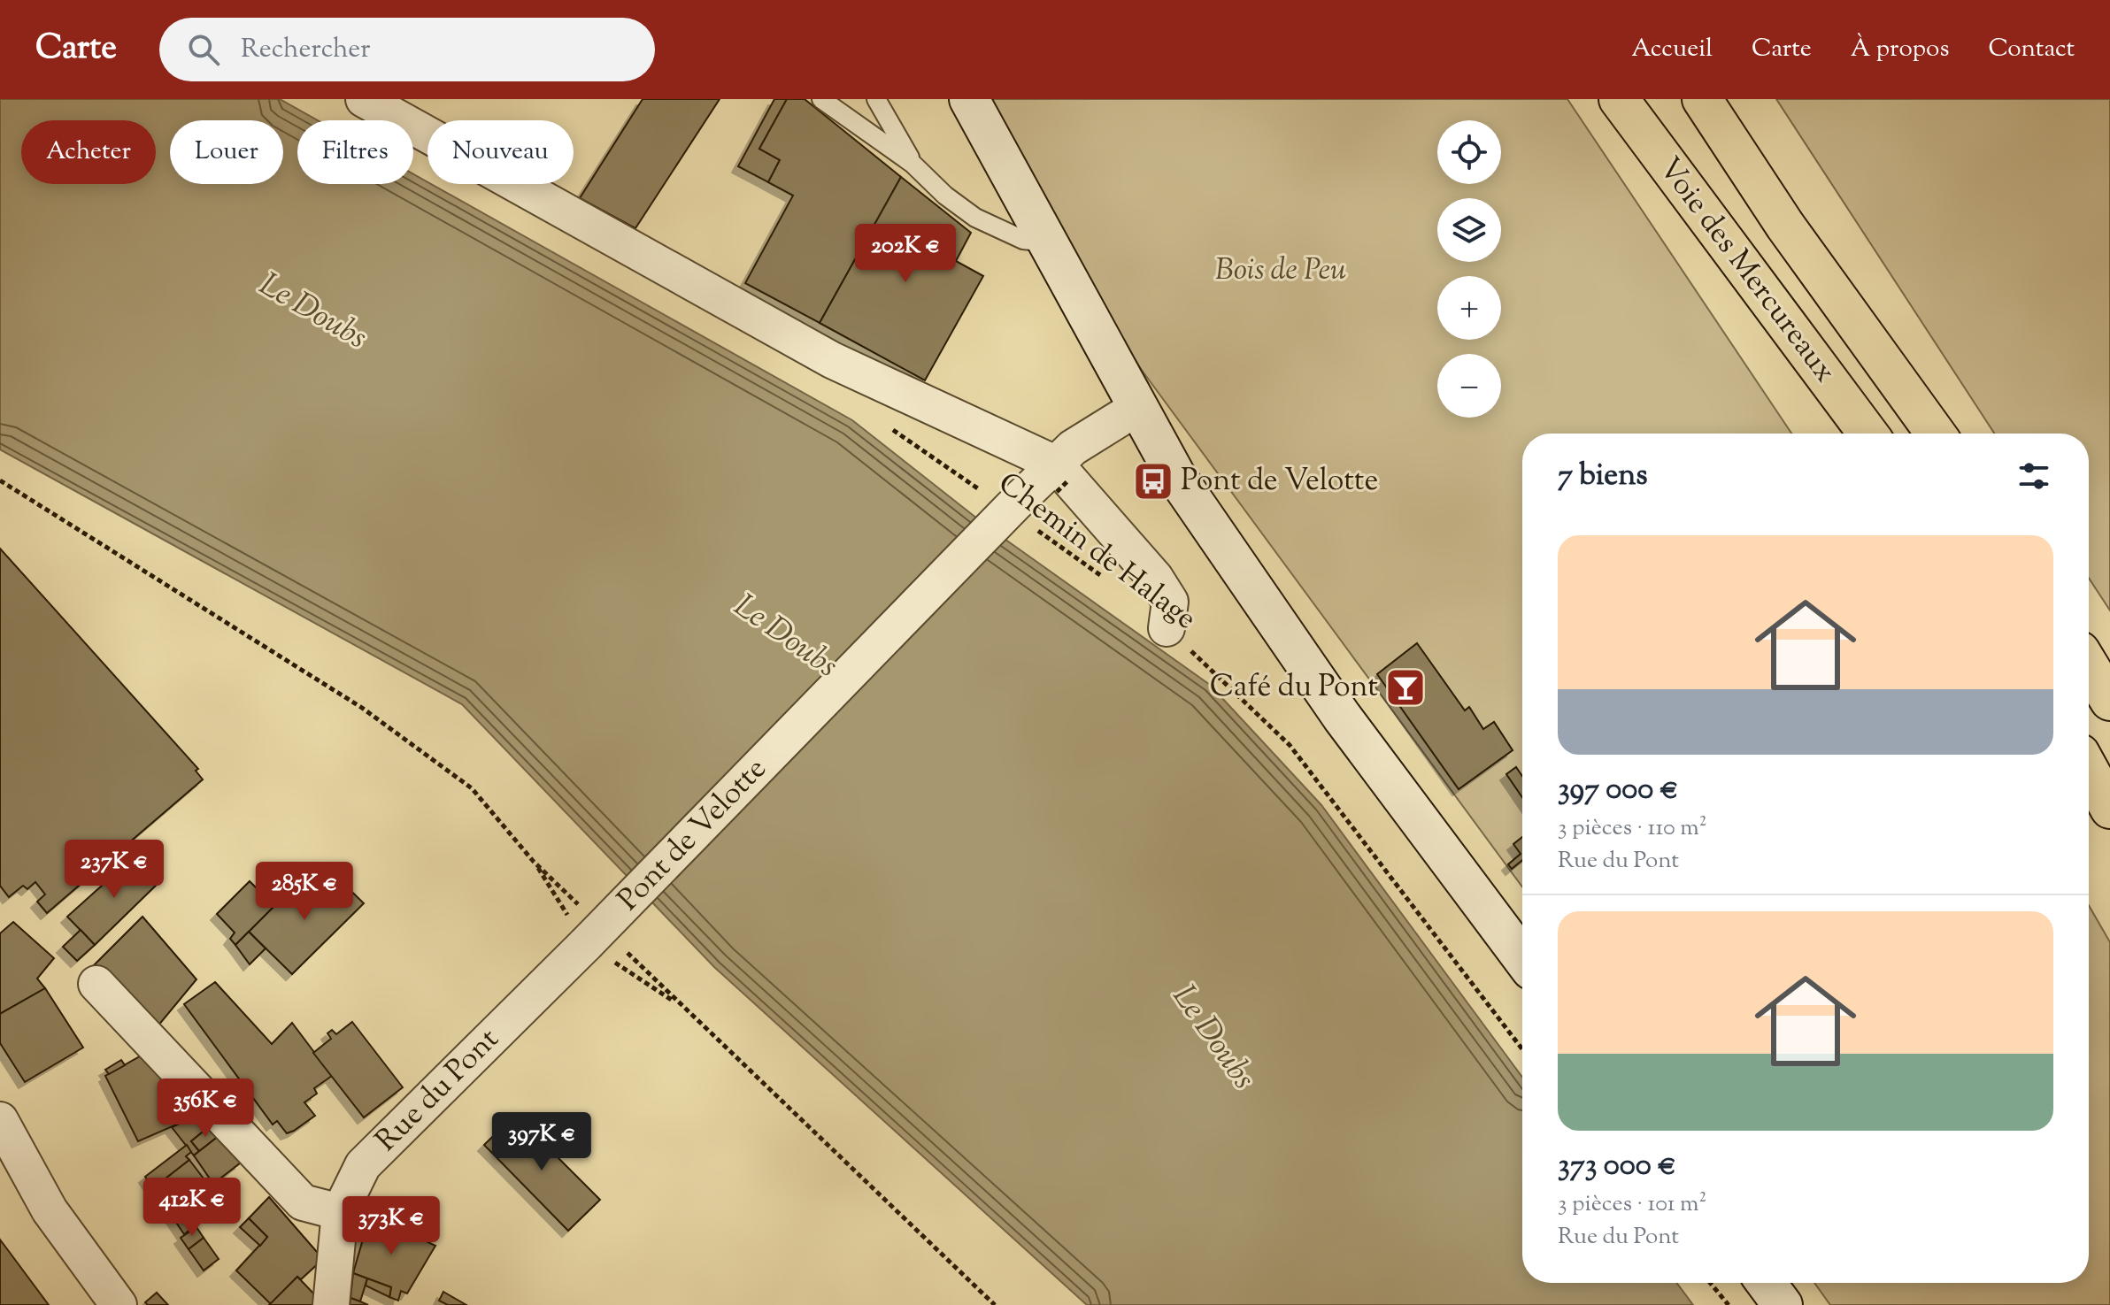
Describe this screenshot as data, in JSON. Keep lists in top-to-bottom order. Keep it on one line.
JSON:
{"streets":{"highway":["Voie des Mercureaux"],"street":["Pont de Velotte","Rue du Pont"],"path":["Chemin de Halage"]},"crossings":[["Chemin de Halage","Pont de Velotte"],["Pont de Velotte","Rue du Pont"]],"water":["Le Doubs"],"parks":["Bois de Peu"],"places":{"bus stop":["Pont de Velotte"],"bar":["Café du Pont"]},"page":{"header":"Carte","search":"Rechercher","nav":["Accueil","Carte","À propos","Contact"],"map_buttons":["+","−"],"chip":["Acheter","Louer","Filtres","Nouveau"],"price":["202K €","237K €","285K €","356K €","397K €","412K €","373K €"],"heading":"7 biens","list":[{"name":"397 000 €","note":"3 pièces · 110 m² · Rue du Pont"},{"name":"373 000 €","note":"3 pièces · 101 m² · Rue du Pont"}]}}
